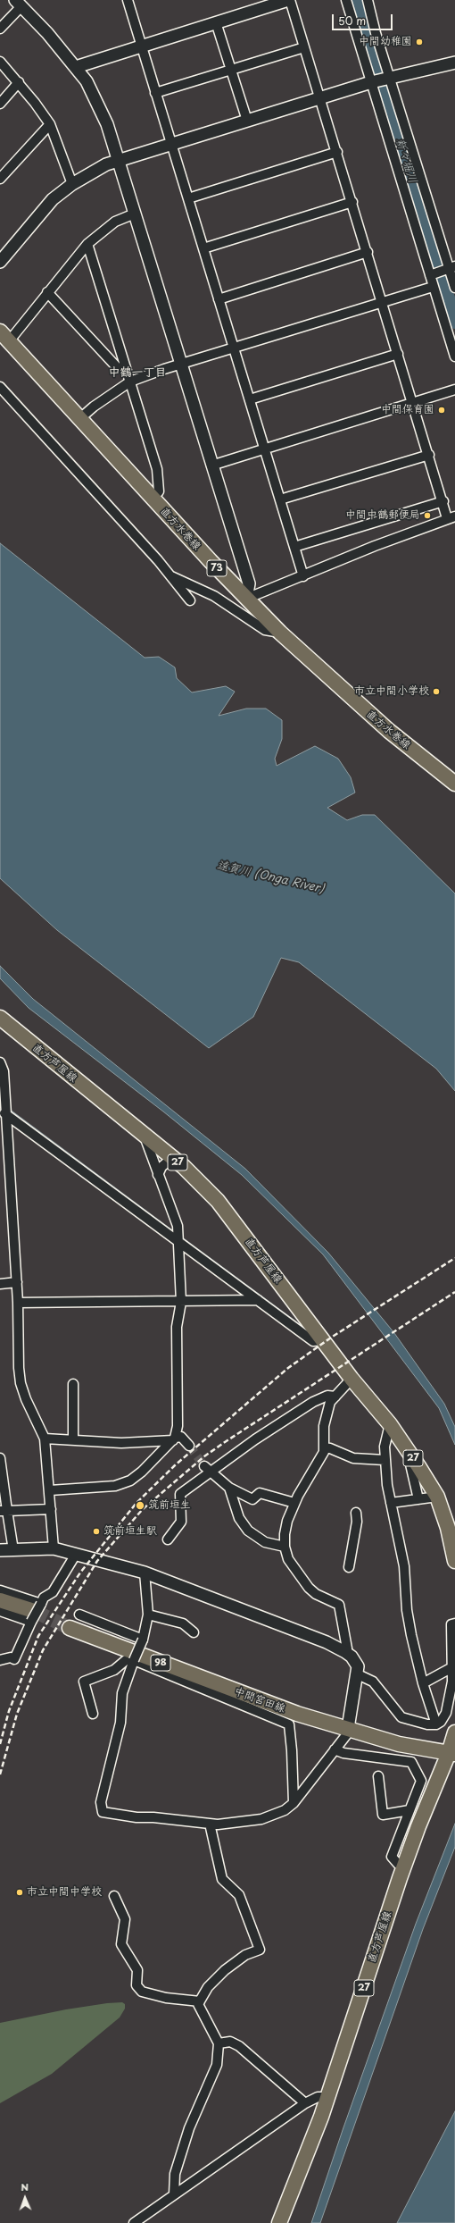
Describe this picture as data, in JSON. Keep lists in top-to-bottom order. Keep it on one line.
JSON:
{"streets":{"main road":["直方水巻線","73","直方芦屋線","27","98","中間宮田線"]},"crossings":[["直方芦屋線","中間宮田線"]],"districts":["中鶴一丁目"],"water":["新々堀川","遠賀川 (Onga River)"],"places":["中間幼稚園","中間保育園","中間中鶴郵便局","市立中間小学校","筑前垣生","筑前垣生駅","市立中間中学校"],"scale_bar":"50 m","north":"top"}
